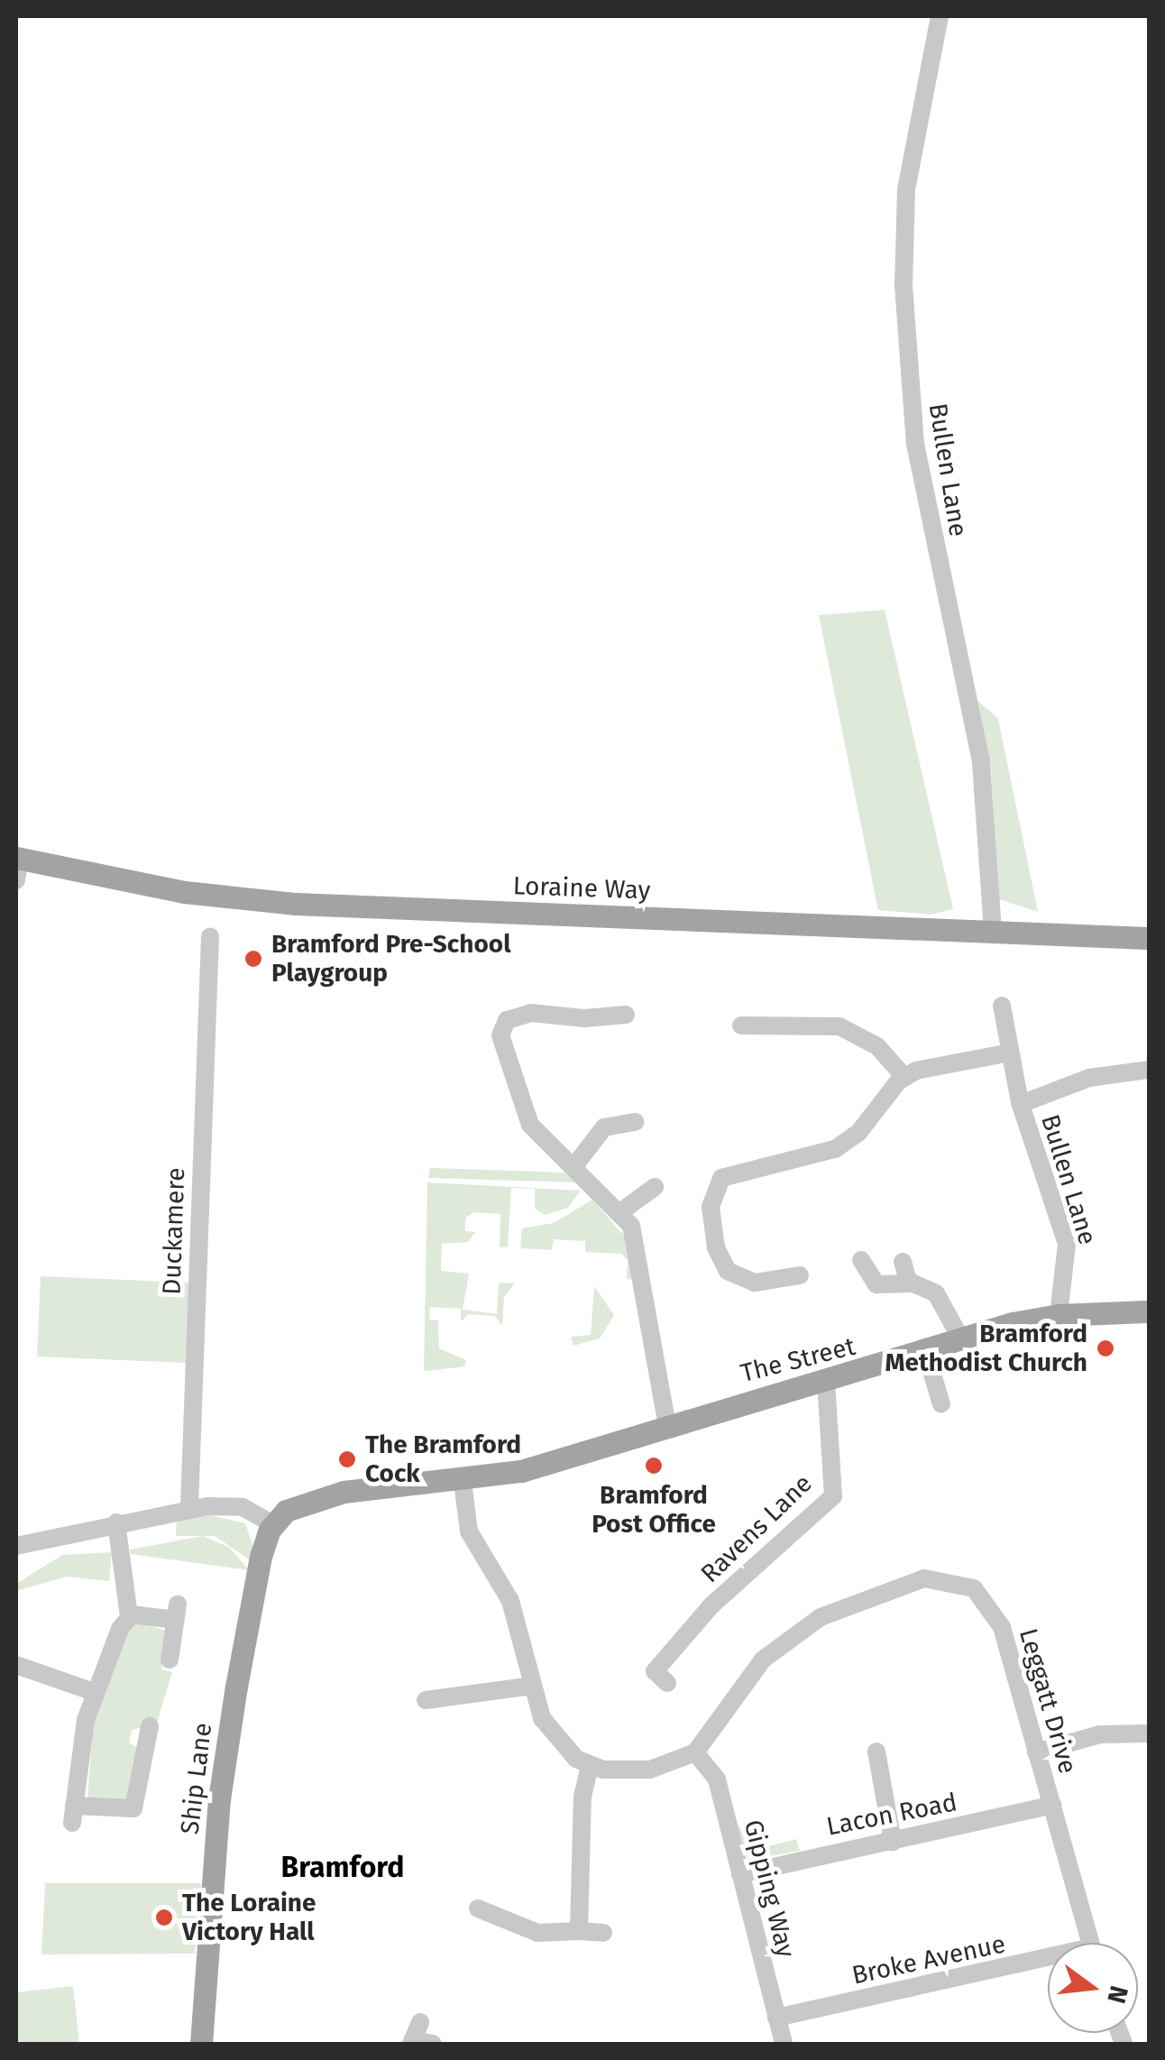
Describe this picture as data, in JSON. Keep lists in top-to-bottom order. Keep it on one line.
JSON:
{"streets":{"main road":["Loraine Way","The Street","Ship Lane"],"street":["Bullen Lane","Duckamere","Ravens Lane","Leggatt Drive","Lacon Road","Gipping Way","Broke Avenue"]},"crossings":[["Bullen Lane","Loraine Way"],["Bullen Lane","The Street"],["The Street","Ravens Lane"],["The Street","Ship Lane"],["Leggatt Drive","Lacon Road"],["Leggatt Drive","Gipping Way"],["Lacon Road","Gipping Way"],["Gipping Way","Broke Avenue"]],"districts":["Bramford"],"places":["Bramford Pre-School Playgroup","Bramford Methodist Church","The Bramford Cock","Bramford Post Office","The Loraine Victory Hall"],"north":"right"}
